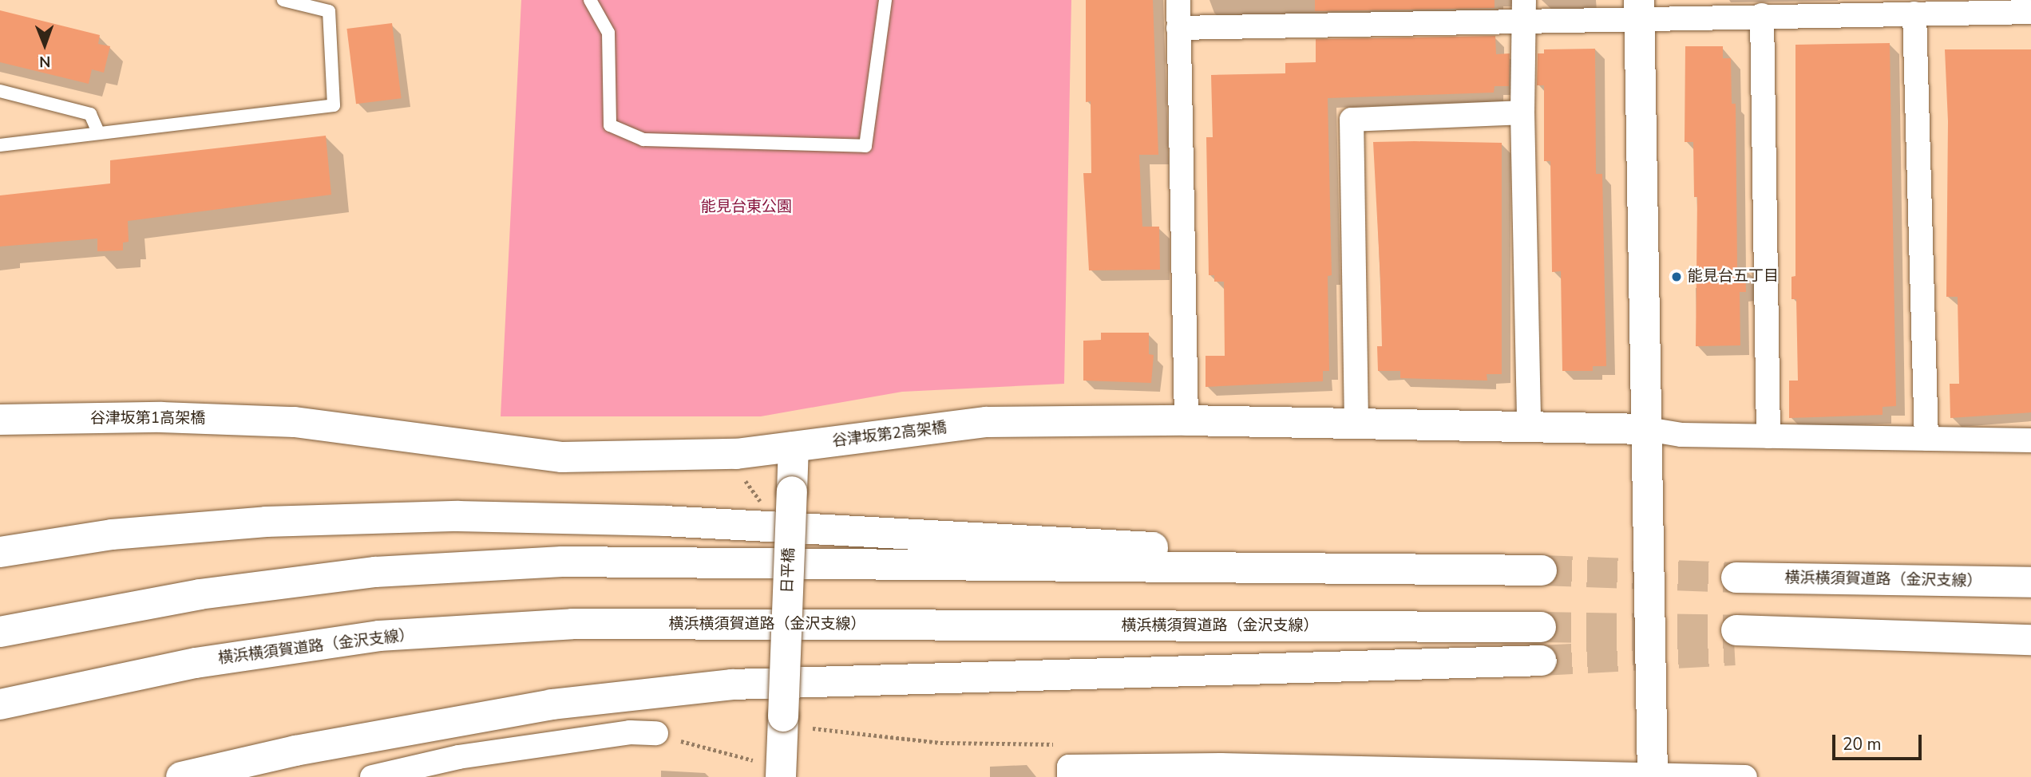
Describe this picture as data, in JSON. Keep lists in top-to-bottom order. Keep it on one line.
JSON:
{"streets":{"main road":["谷津坂第1高架橋","谷津坂第2高架橋","日平橋","横浜横須賀道路（金沢支線）"]},"crossings":[["谷津坂第1高架橋","谷津坂第2高架橋"],["谷津坂第2高架橋","日平橋"]],"parks":["能見台東公園"],"places":["能見台五丁目"],"scale_bar":"20 m","north":"bottom"}
